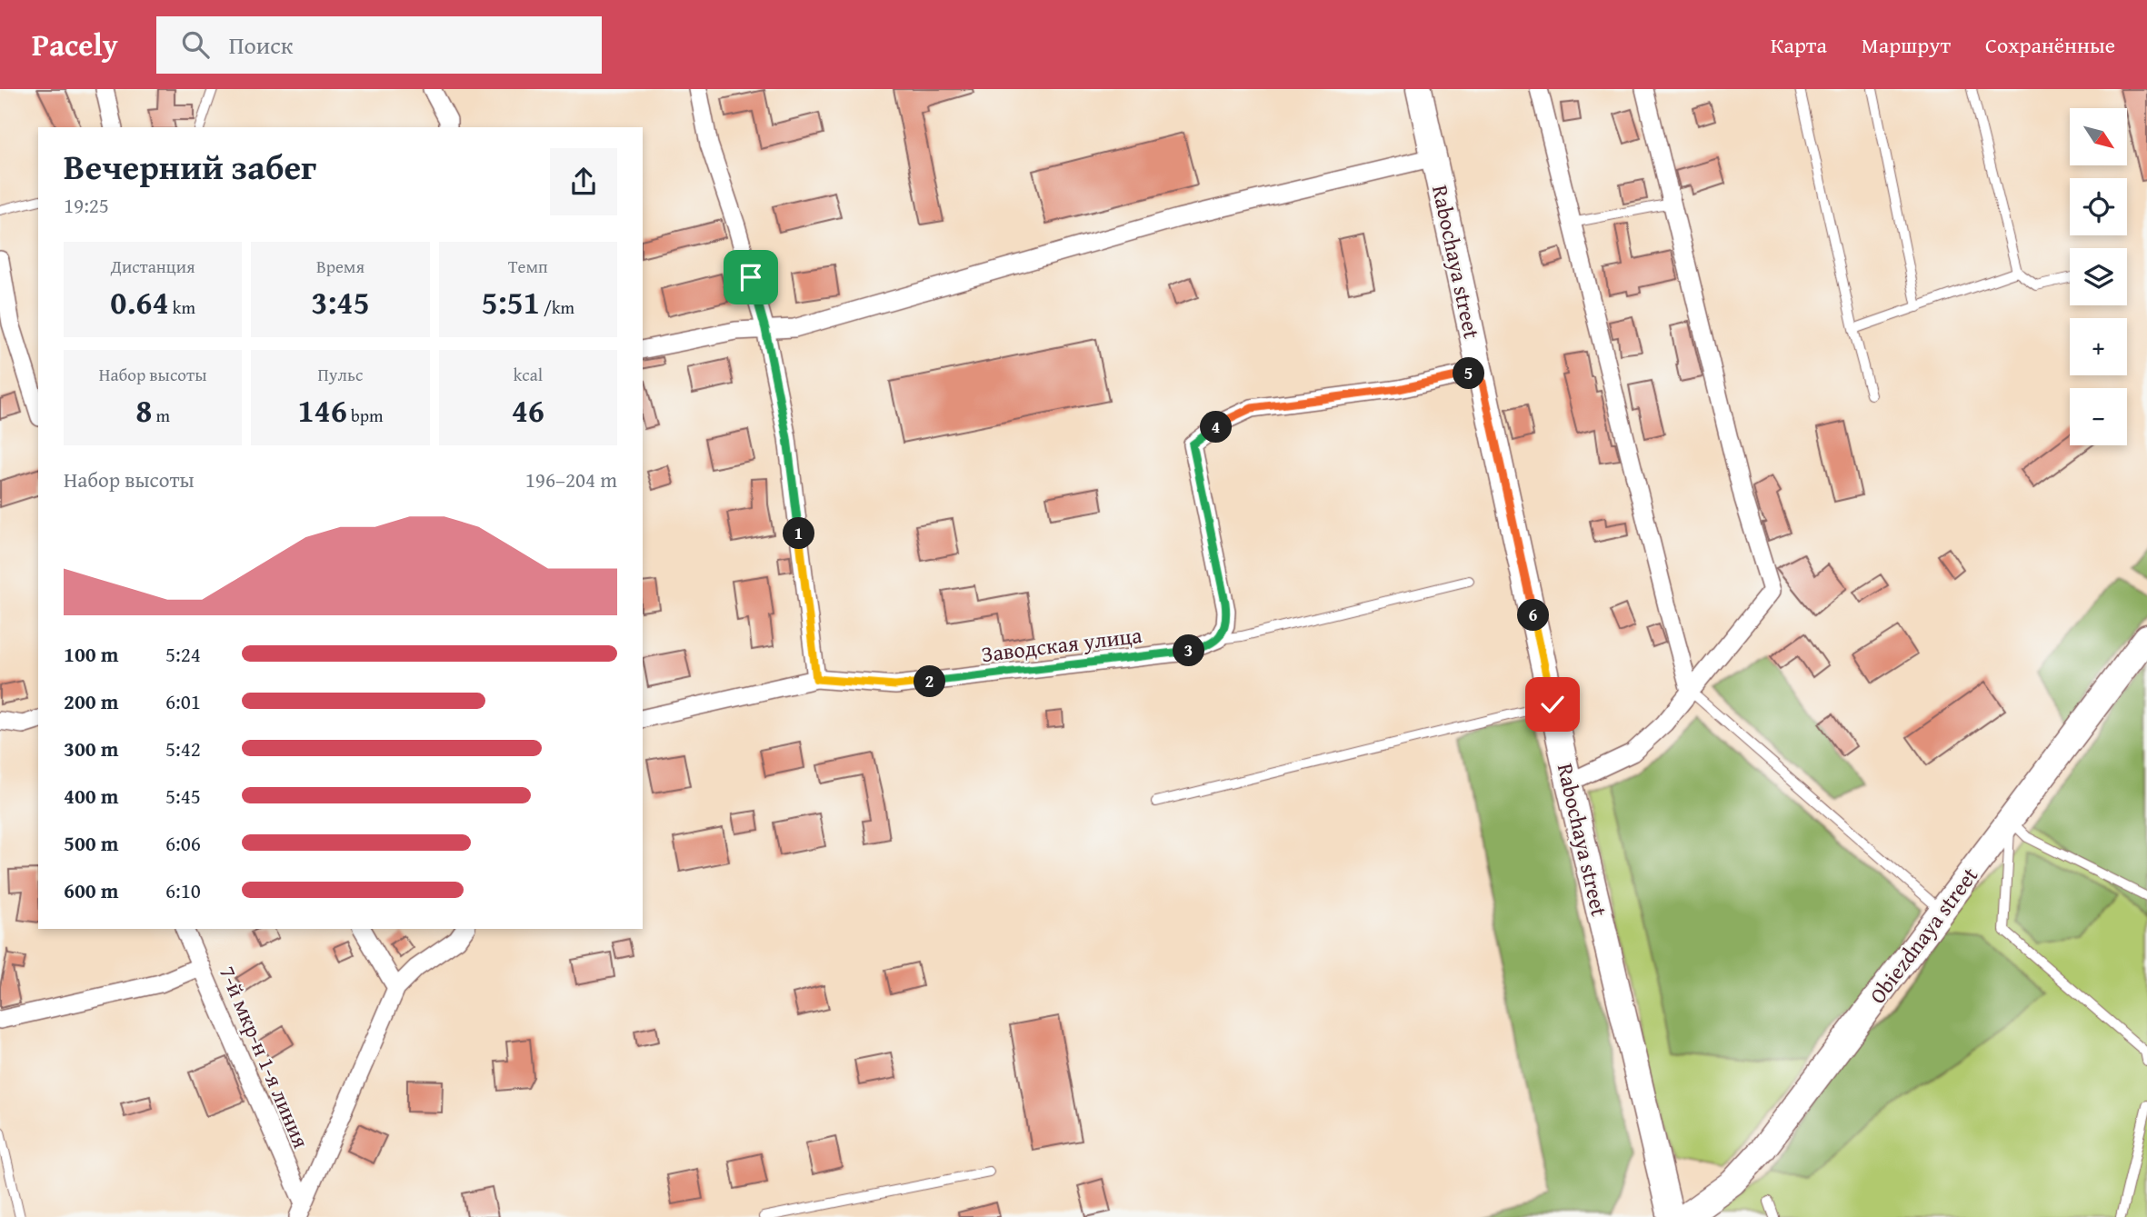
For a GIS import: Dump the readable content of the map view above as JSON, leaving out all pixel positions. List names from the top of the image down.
{
  "streets": {
    "street": [
      "Rabochaya street",
      "Заводская улица",
      "Obiezdnaya street",
      "7-й мкр-н 1-я линия"
    ]
  },
  "north": "bottom right",
  "page": {
    "header": "Pacely",
    "search": "Поиск",
    "nav": ["Карта", "Маршрут", "Сохранённые"],
    "map_buttons": ["+", "−"],
    "heading": ["Вечерний забег", "19:25"],
    "stats": [
      ["Дистанция", "0.64 km"],
      ["Время", "3:45"],
      ["Темп", "5:51 /km"],
      ["Набор высоты", "8 m"],
      ["Пульс", "146 bpm"],
      ["kcal", "46"]
    ],
    "pins": [
      "5",
      "4",
      "1",
      "6",
      "3",
      "2"
    ],
    "chart": ["Набор высоты", "196–204 m"],
    "list": [
      {
        "name": "100 m",
        "note": "5:24"
      },
      {
        "name": "200 m",
        "note": "6:01"
      },
      {
        "name": "300 m",
        "note": "5:42"
      },
      {
        "name": "400 m",
        "note": "5:45"
      },
      {
        "name": "500 m",
        "note": "6:06"
      },
      {
        "name": "600 m",
        "note": "6:10"
      }
    ]
  }
}
